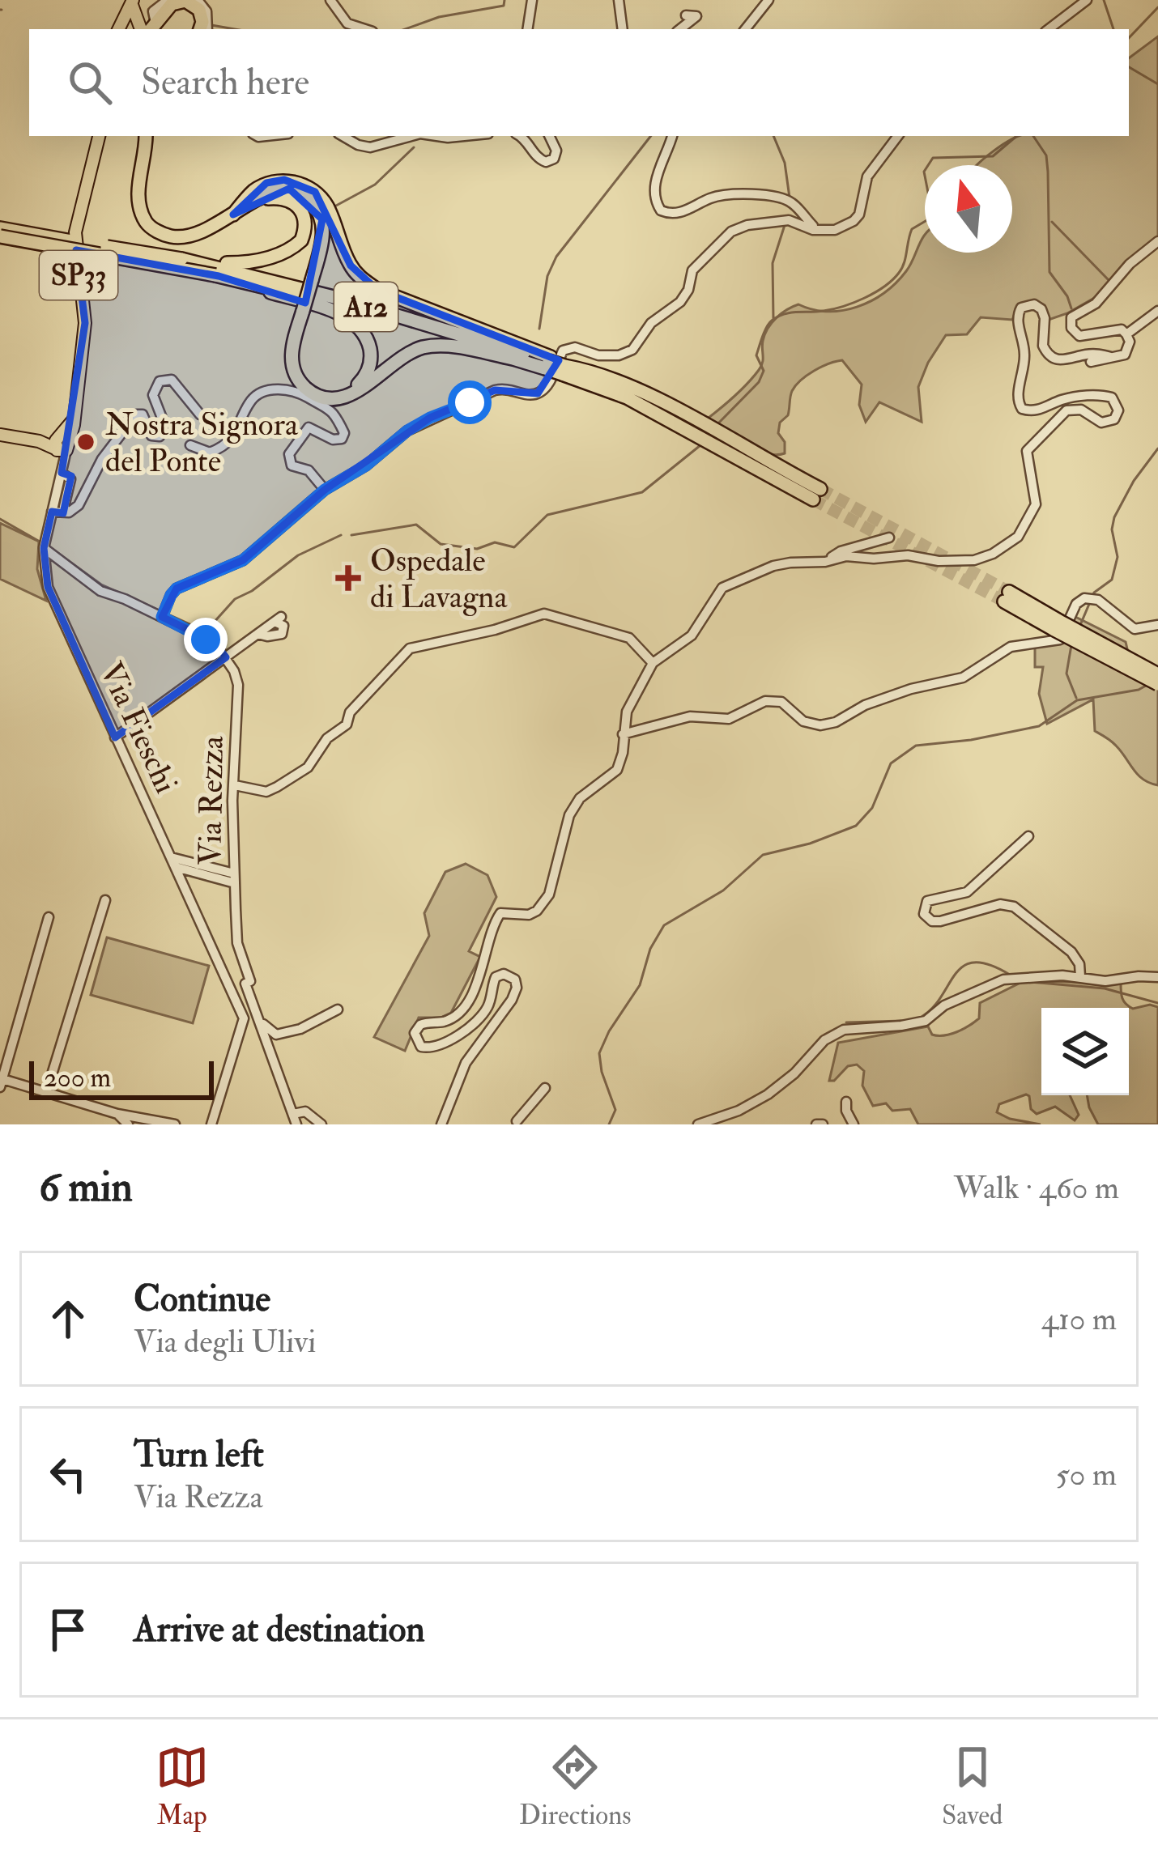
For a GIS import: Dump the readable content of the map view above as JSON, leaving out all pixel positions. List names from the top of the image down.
{
  "streets": {
    "highway": ["A12"],
    "main road": ["SP33"],
    "street": ["Via Fieschi", "Via Rezza"]
  },
  "crossings": [
    ["SP33", "Via Fieschi"]
  ],
  "places": {
    "other": ["Nostra Signora del Ponte"],
    "health": ["Ospedale di Lavagna"]
  },
  "scale_bar": "200 m",
  "north": "top",
  "page": {
    "search": "Search here",
    "scale": "200 m",
    "heading": ["6 min", "Walk · 460 m"],
    "list": [
      ["Continue", "Via degli Ulivi", "410 m"],
      ["Turn left", "Via Rezza", "50 m"],
      "Arrive at destination"
    ],
    "nav": ["Map", "Directions", "Saved"]
  }
}
